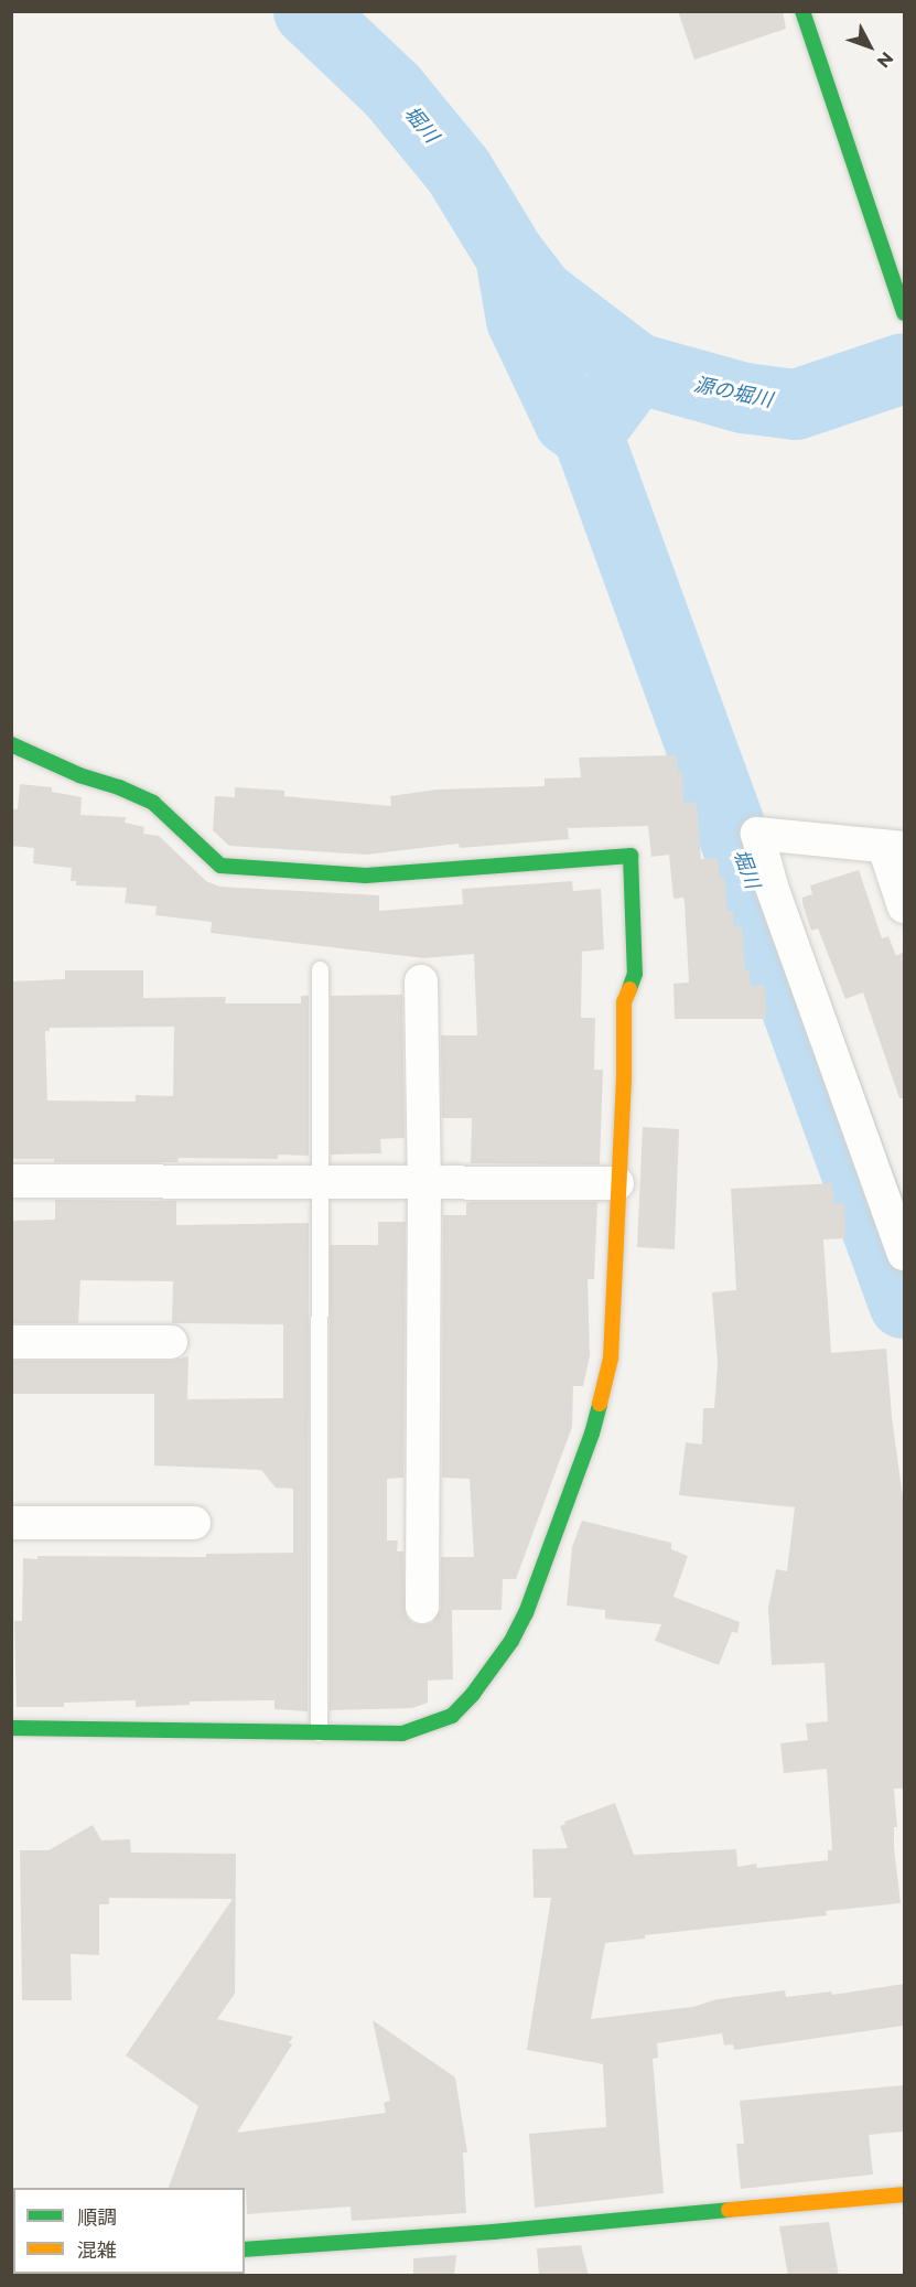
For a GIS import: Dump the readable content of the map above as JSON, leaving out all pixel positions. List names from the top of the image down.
{
  "water": ["堀川", "源の堀川"],
  "legend": ["順調", "混雑"],
  "north": "bottom right"
}
